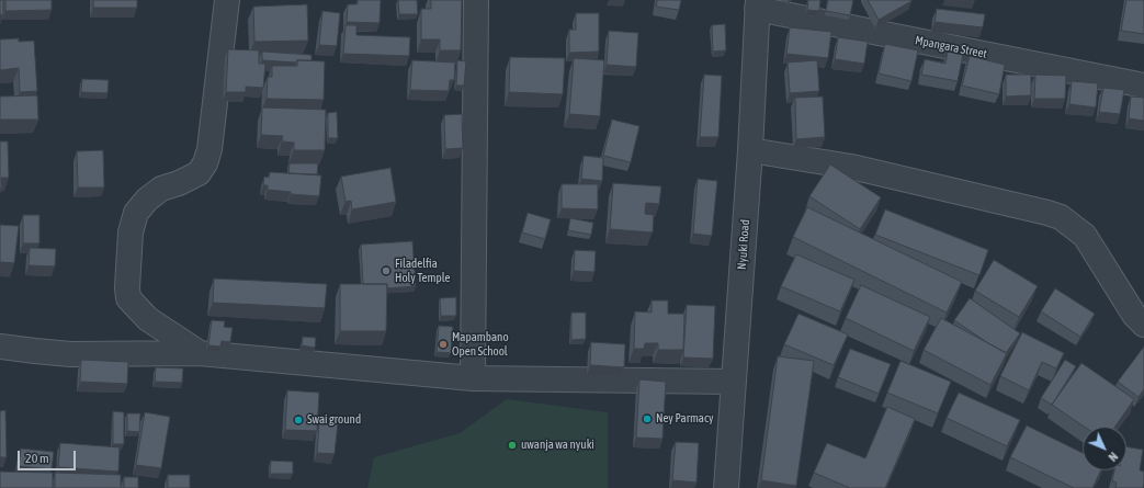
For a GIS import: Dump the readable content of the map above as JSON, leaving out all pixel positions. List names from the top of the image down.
{
  "streets": {
    "street": ["Mpangara Street", "Nyuki Road"]
  },
  "crossings": [
    ["Mpangara Street", "Nyuki Road"]
  ],
  "places": [
    "Filadelfia Holy Temple",
    "Mapambano Open School",
    "Ney Parmacy",
    "Swai ground",
    "uwanja wa nyuki"
  ],
  "scale_bar": "20 m",
  "north": "bottom right"
}
